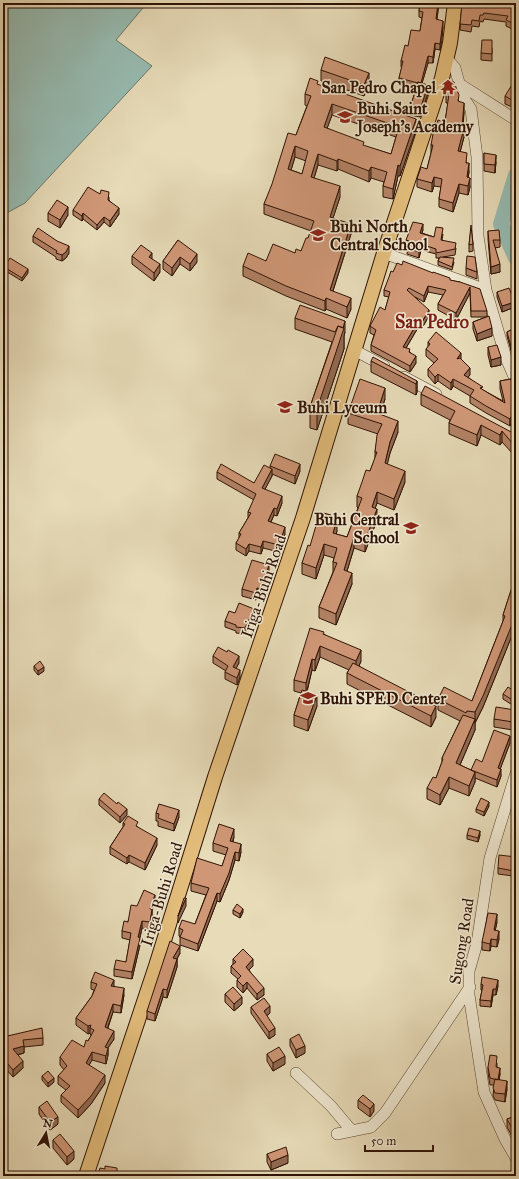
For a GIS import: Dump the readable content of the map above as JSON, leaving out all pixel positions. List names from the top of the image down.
{
  "streets": {
    "main road": ["Iriga-Buhi Road"],
    "street": ["Sugong Road"]
  },
  "districts": ["San Pedro"],
  "places": {
    "temple": ["San Pedro Chapel"],
    "school or university": [
      "Buhi Saint Joseph's Academy",
      "Buhi North Central School",
      "Buhi Lyceum",
      "Buhi Central School",
      "Buhi SPED Center"
    ]
  },
  "scale_bar": "50 m",
  "north": "top"
}
